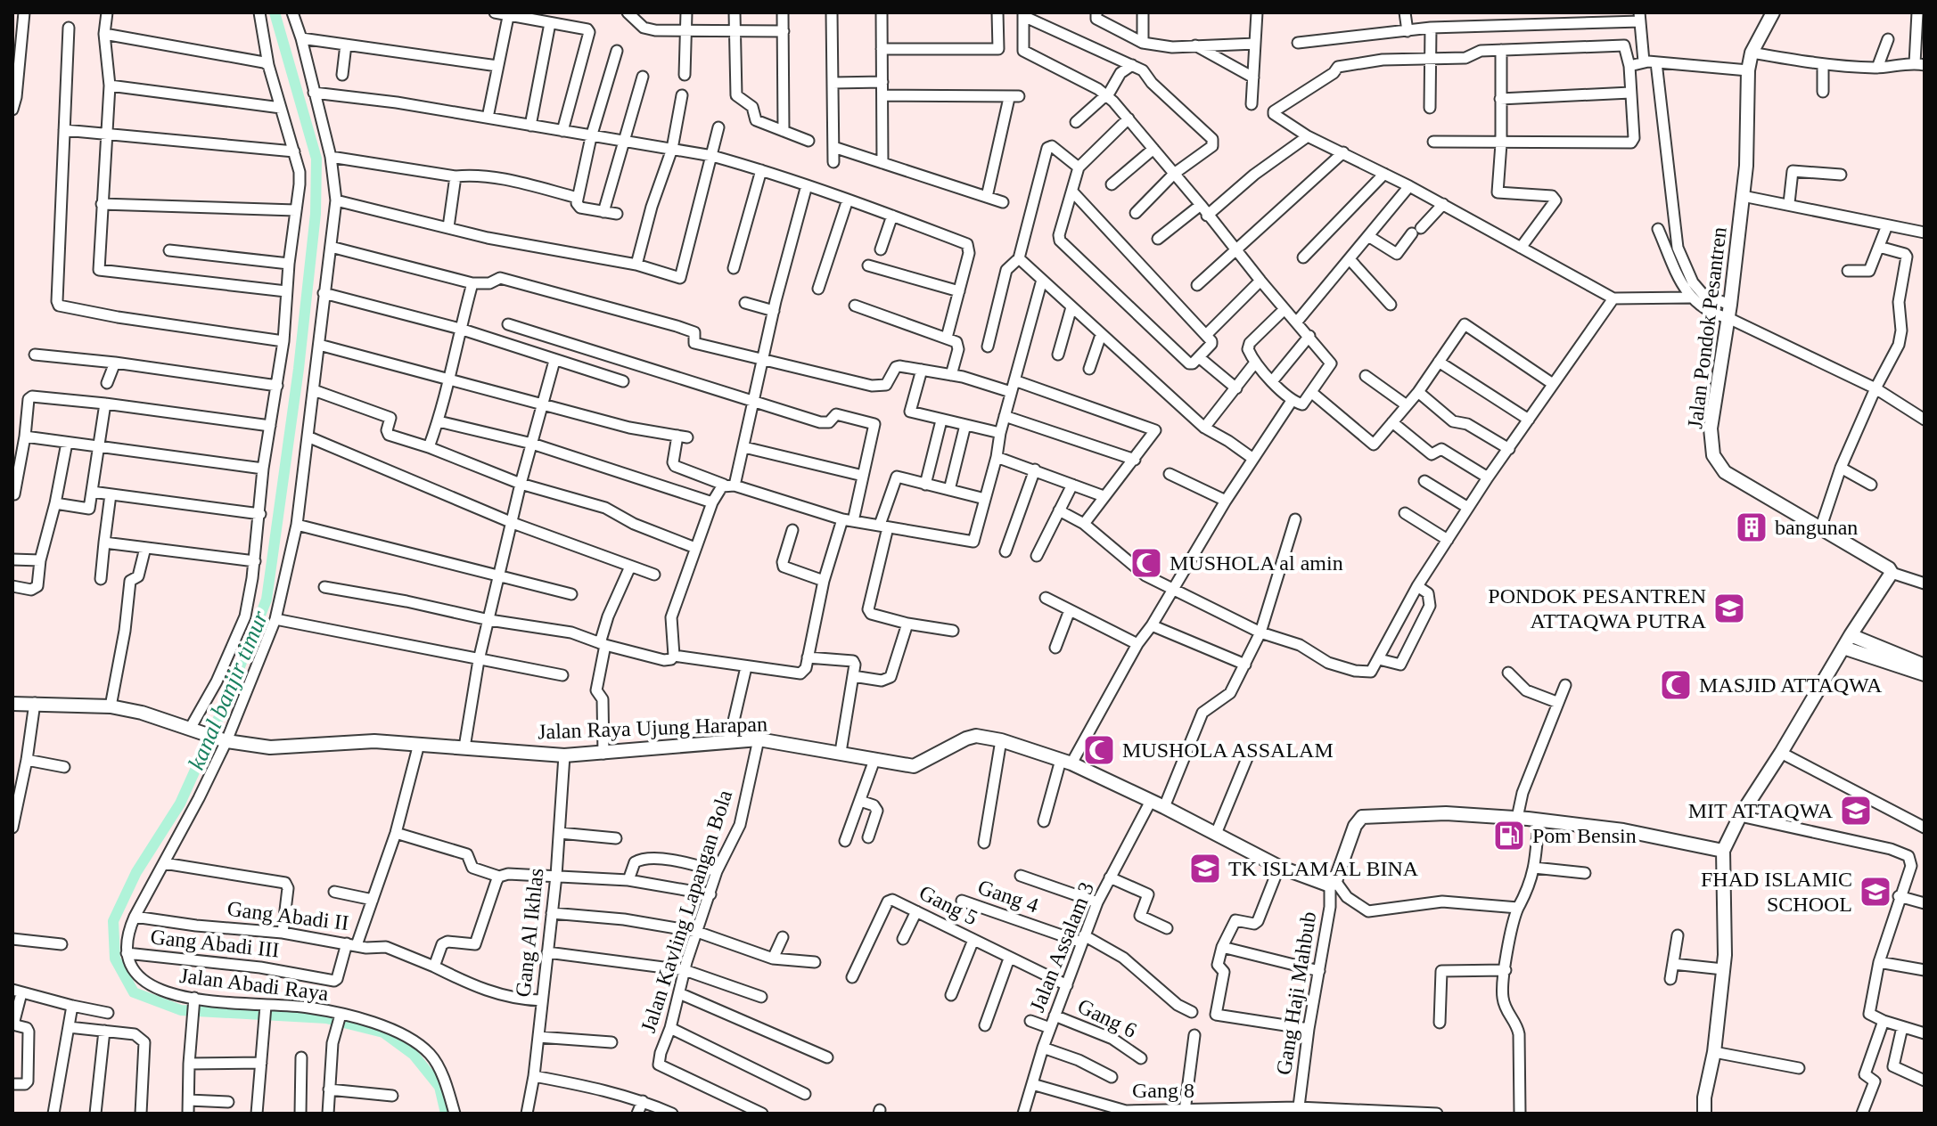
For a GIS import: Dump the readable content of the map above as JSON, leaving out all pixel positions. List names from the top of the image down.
{
  "streets": {
    "street": [
      "Jalan Pondok Pesantren",
      "Jalan Raya Ujung Harapan",
      "Gang 4",
      "Gang 5",
      "Jalan Kavling Lapangan Bola",
      "Gang Abadi II",
      "Gang Al Ikhlas",
      "Gang Abadi III",
      "Jalan Assalam 3",
      "Jalan Abadi Raya",
      "Gang Haji Mahbub",
      "Gang 6",
      "Gang 8"
    ]
  },
  "crossings": [
    ["Jalan Raya Ujung Harapan", "Jalan Kavling Lapangan Bola"],
    ["Jalan Raya Ujung Harapan", "Gang Abadi II"],
    ["Jalan Raya Ujung Harapan", "Gang Al Ikhlas"],
    ["Jalan Raya Ujung Harapan", "Jalan Assalam 3"],
    ["Jalan Raya Ujung Harapan", "Gang Haji Mahbub"],
    ["Gang 4", "Jalan Assalam 3"],
    ["Gang 5", "Jalan Assalam 3"],
    ["Gang Abadi II", "Gang Abadi III"],
    ["Gang Abadi III", "Jalan Abadi Raya"],
    ["Jalan Assalam 3", "Gang 6"],
    ["Jalan Assalam 3", "Gang 8"],
    ["Gang Haji Mahbub", "Gang 8"]
  ],
  "water": ["kanal banjir timur"],
  "places": {
    "building": ["bangunan"],
    "mosque": ["MUSHOLA al amin", "MASJID ATTAQWA", "MUSHOLA ASSALAM"],
    "school or university": [
      "PONDOK PESANTREN ATTAQWA PUTRA",
      "MIT ATTAQWA",
      "TK ISLAM AL BINA",
      "FHAD ISLAMIC SCHOOL"
    ],
    "fuel station": ["Pom Bensin"]
  }
}
